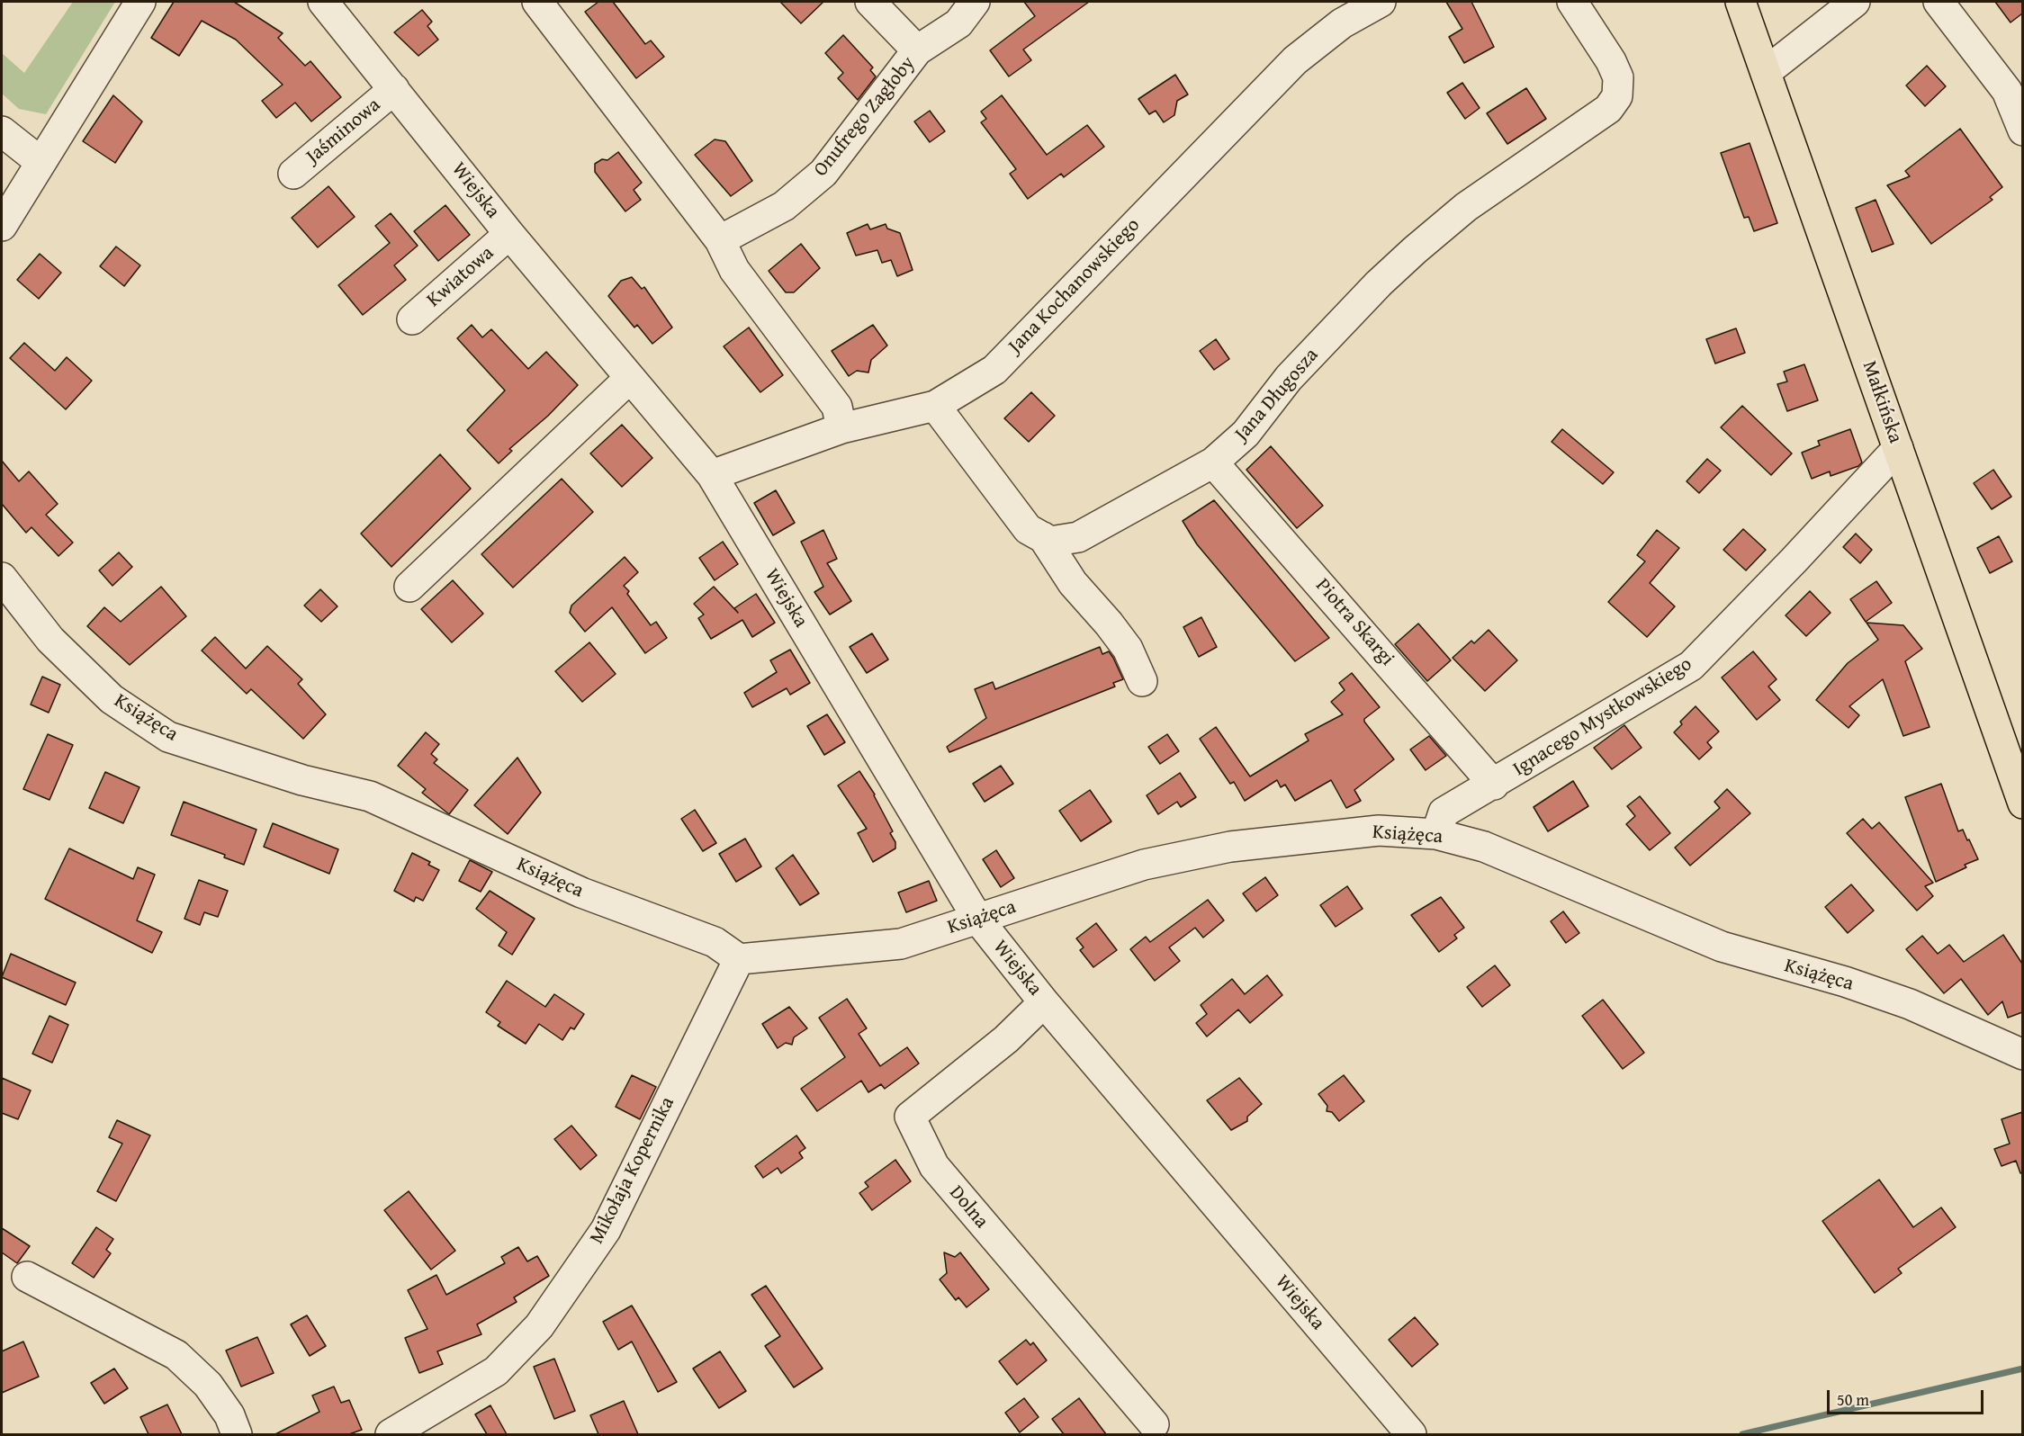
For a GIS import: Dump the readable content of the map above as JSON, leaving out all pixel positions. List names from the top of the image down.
{
  "streets": {
    "main road": ["Małkińska"],
    "street": [
      "Onufrego Zagłoby",
      "Jaśminowa",
      "Wiejska",
      "Kwiatowa",
      "Jana Kochanowskiego",
      "Jana Długosza",
      "Piotra Skargi",
      "Ignacego Mystkowskiego",
      "Książęca",
      "Mikołaja Kopernika",
      "Dolna"
    ]
  },
  "crossings": [
    ["Jaśminowa", "Wiejska"],
    ["Wiejska", "Kwiatowa"],
    ["Wiejska", "Jana Kochanowskiego"],
    ["Wiejska", "Książęca"],
    ["Wiejska", "Dolna"],
    ["Jana Długosza", "Piotra Skargi"],
    ["Małkińska", "Ignacego Mystkowskiego"],
    ["Piotra Skargi", "Ignacego Mystkowskiego"],
    ["Ignacego Mystkowskiego", "Książęca"],
    ["Książęca", "Mikołaja Kopernika"]
  ],
  "scale_bar": "50 m"
}
